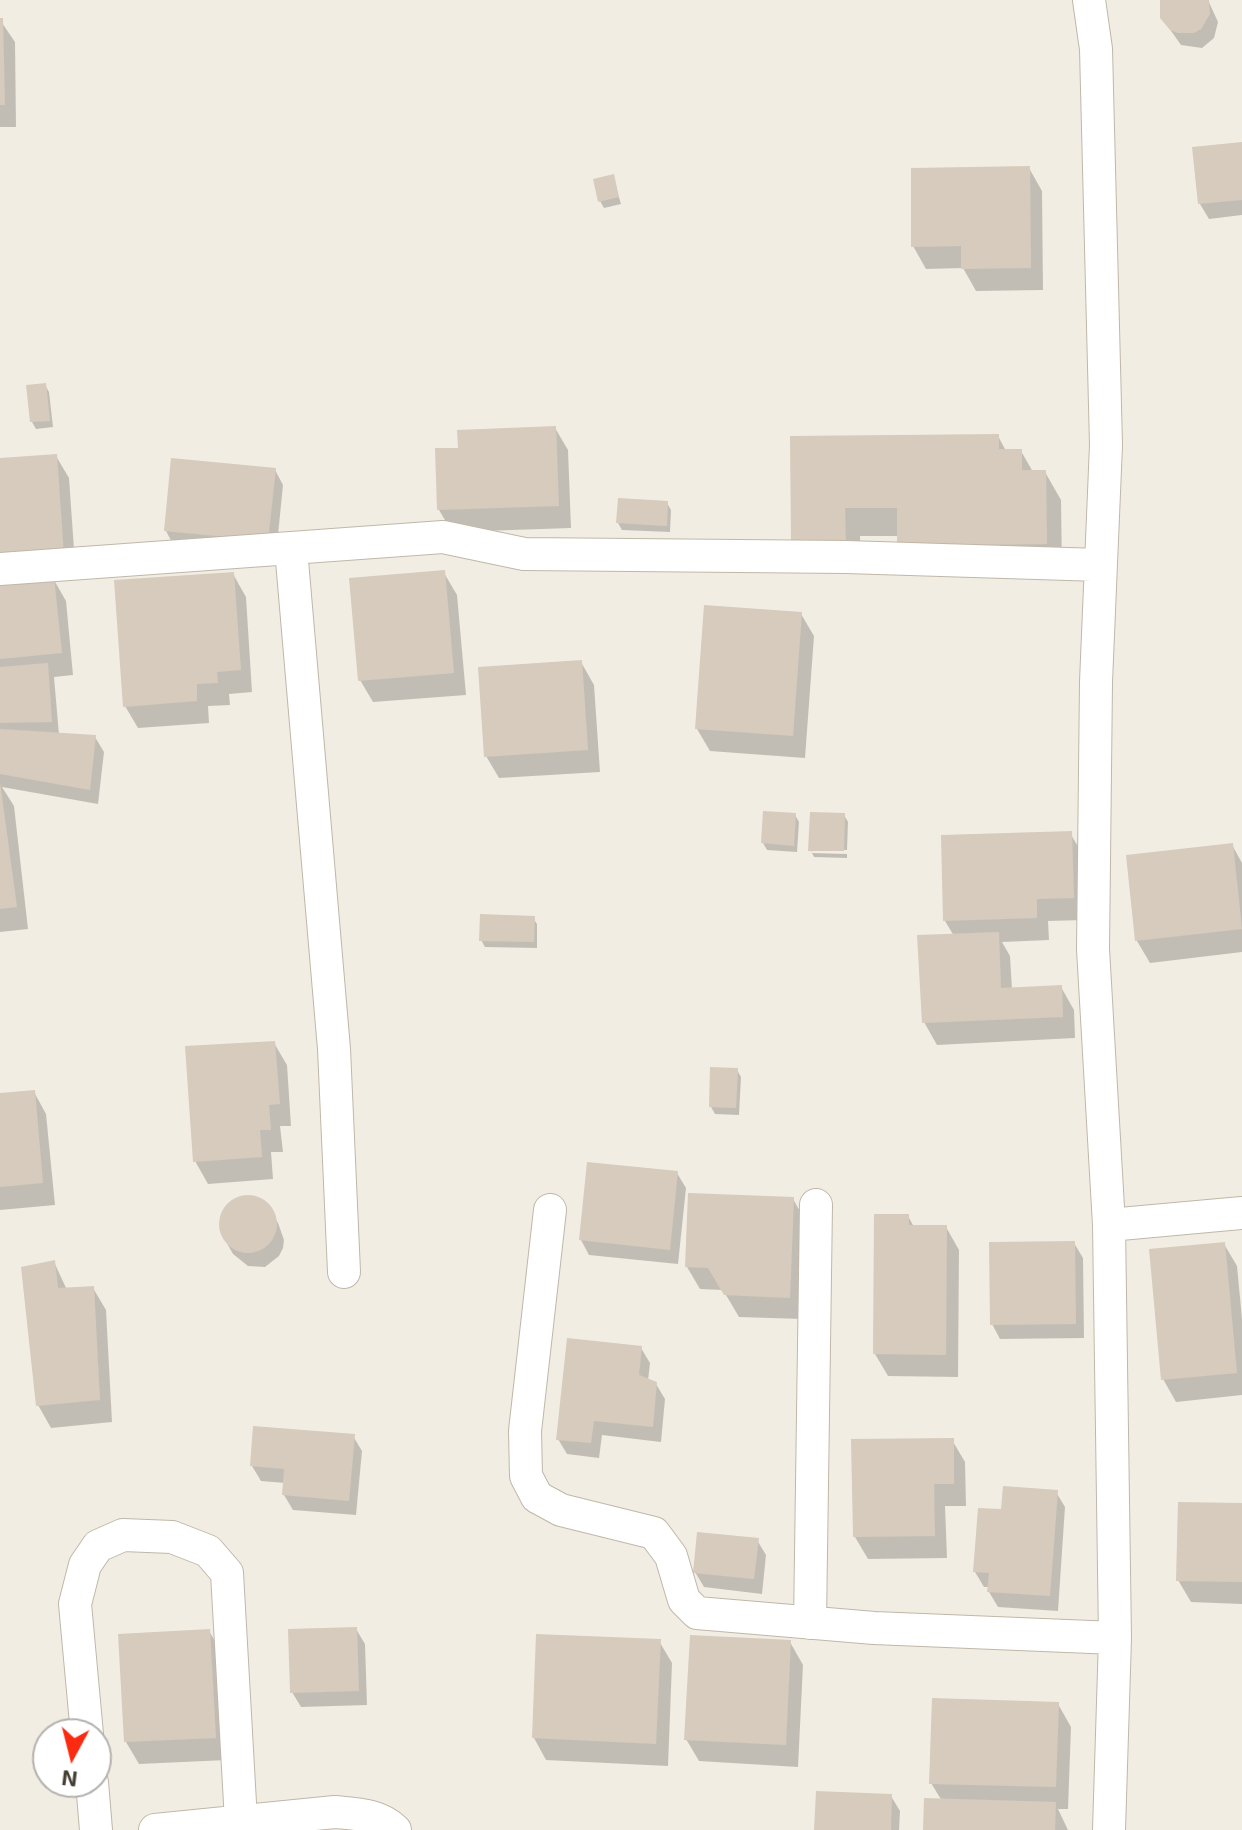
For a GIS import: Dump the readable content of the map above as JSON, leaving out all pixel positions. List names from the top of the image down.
{
  "north": "bottom"
}
